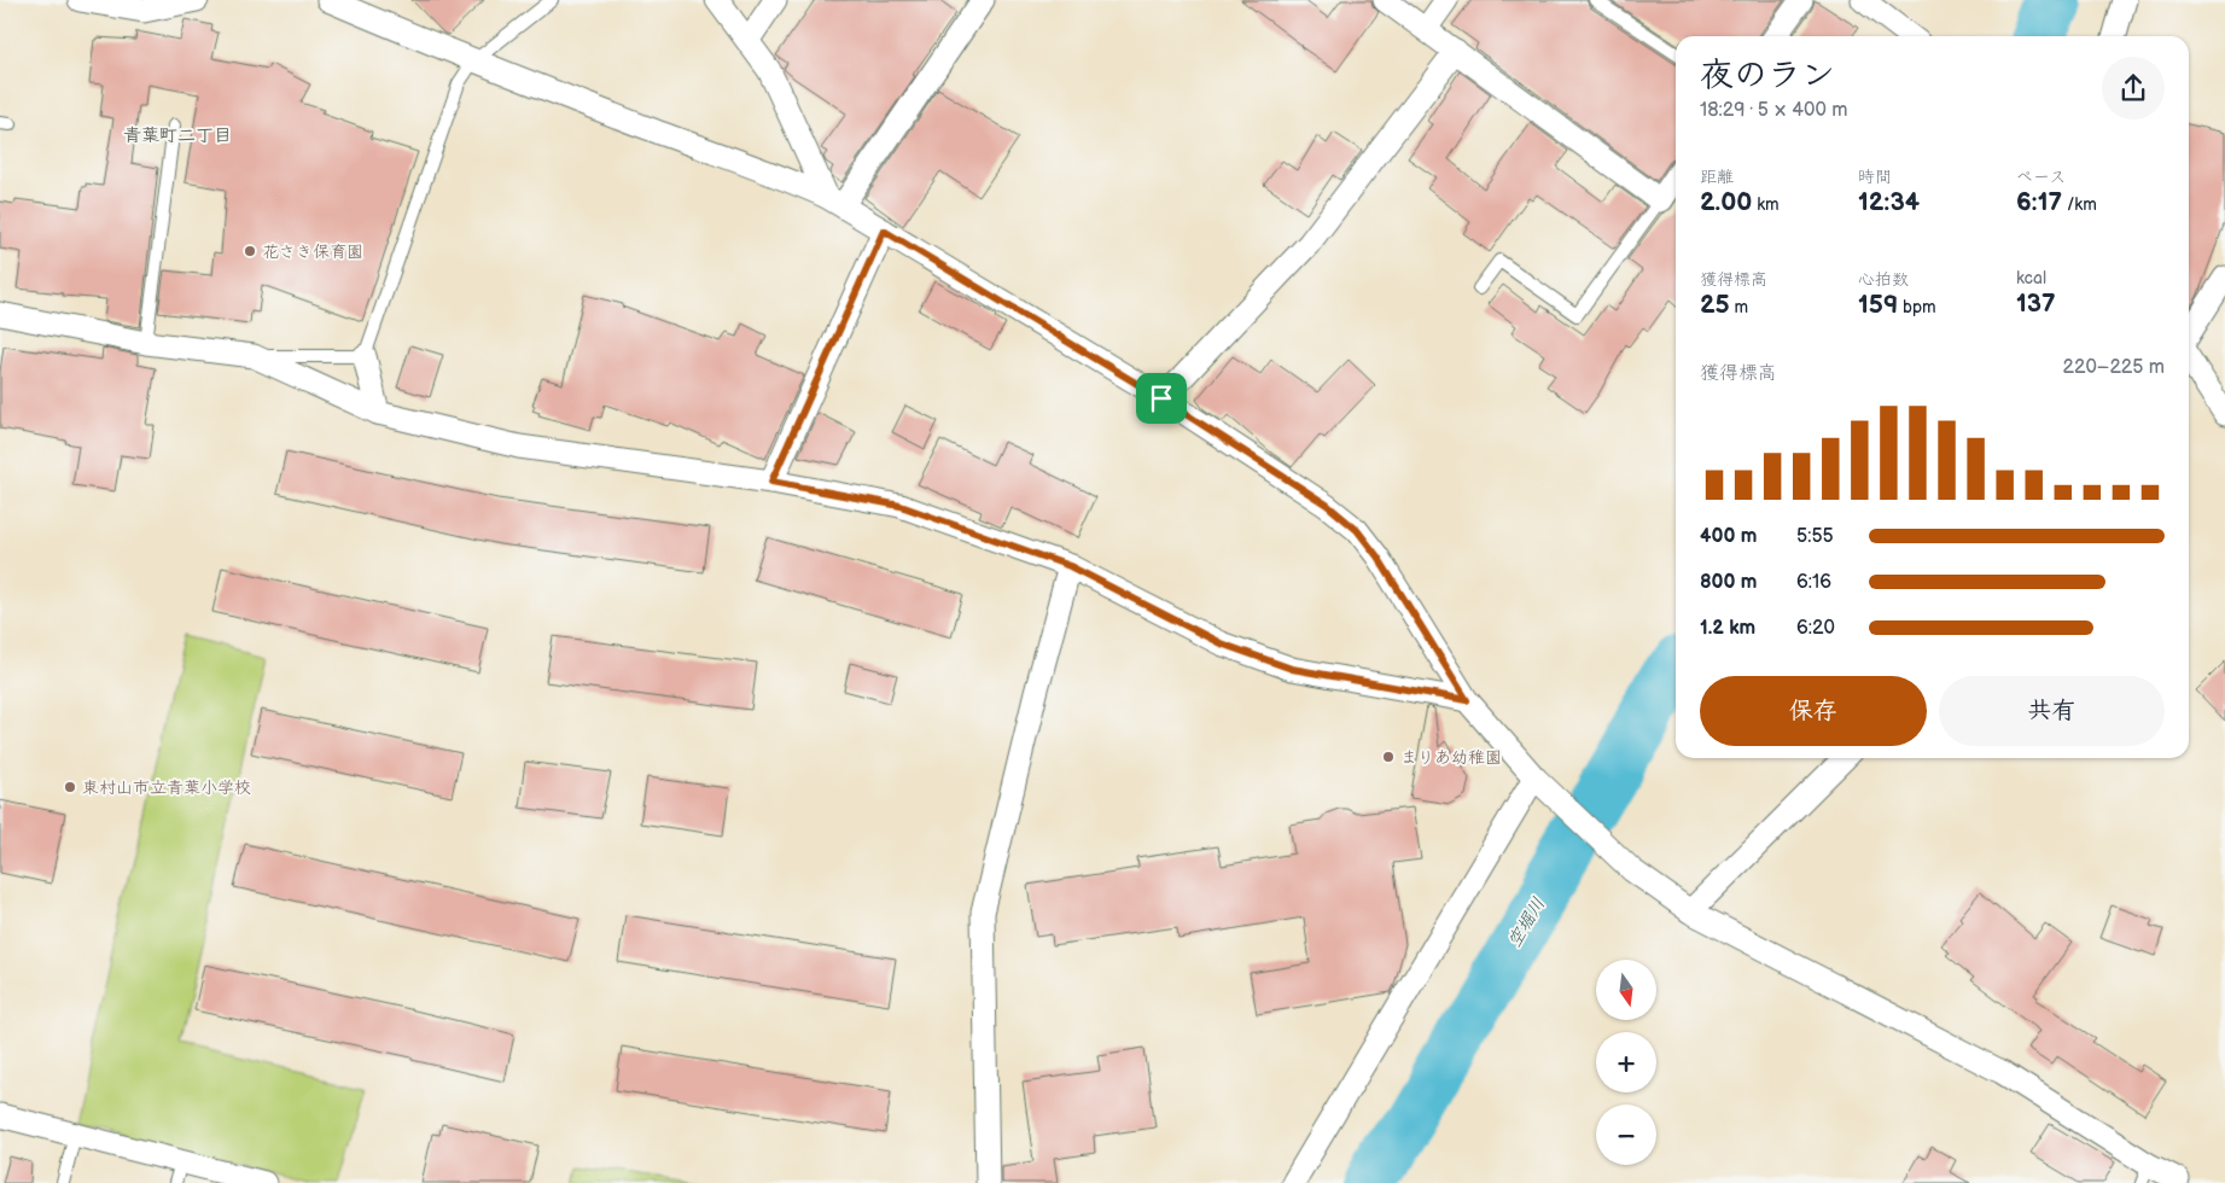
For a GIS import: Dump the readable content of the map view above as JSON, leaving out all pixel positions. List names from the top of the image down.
{
  "districts": ["青葉町二丁目"],
  "water": ["空堀川"],
  "places": ["花さき保育園", "まりあ幼稚園", "東村山市立青葉小学校"],
  "north": "bottom",
  "page": {
    "heading": ["夜のラン", "18:29 · 5 × 400 m"],
    "stats": [
      ["距離", "2.00 km"],
      ["時間", "12:34"],
      ["ペース", "6:17 /km"],
      ["獲得標高", "25 m"],
      ["心拍数", "159 bpm"],
      ["kcal", "137"]
    ],
    "chart": ["獲得標高", "220–225 m"],
    "list": [
      {
        "name": "400 m",
        "note": "5:55"
      },
      {
        "name": "800 m",
        "note": "6:16"
      },
      {
        "name": "1.2 km",
        "note": "6:20"
      }
    ],
    "buttons": ["保存", "共有"],
    "map_buttons": ["+", "−"]
  }
}
